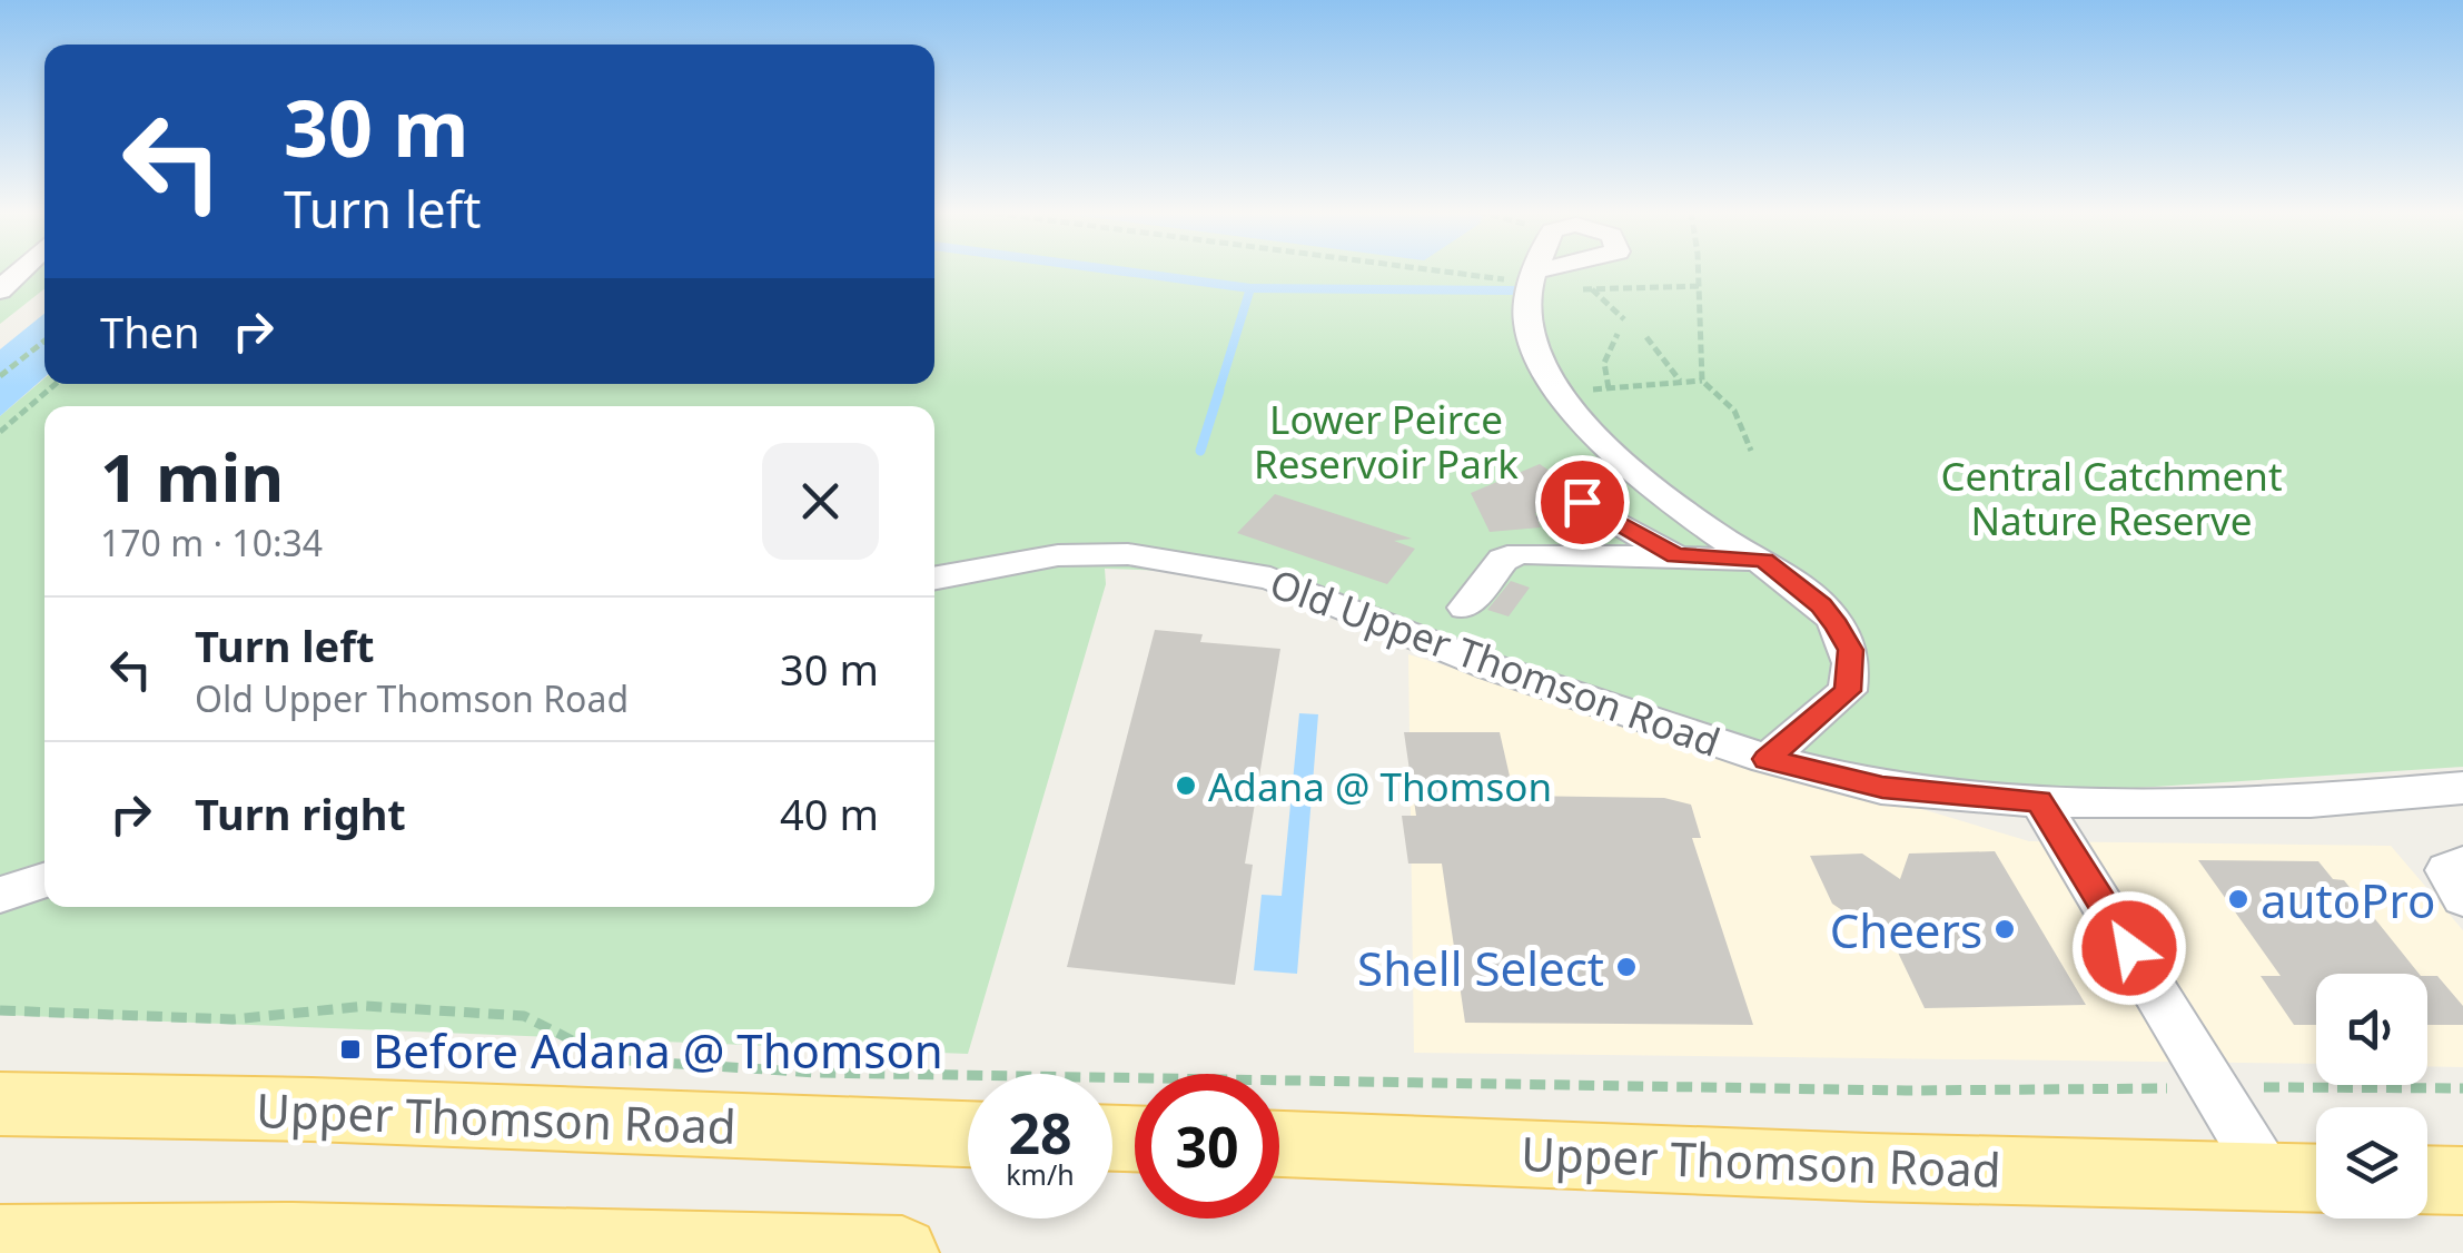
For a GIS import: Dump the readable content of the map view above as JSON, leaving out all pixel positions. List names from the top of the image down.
{
  "streets": {
    "main road": ["Upper Thomson Road"],
    "street": ["Old Upper Thomson Road"]
  },
  "parks": ["Lower Peirce Reservoir Park", "Central Catchment Nature Reserve"],
  "places": {
    "other": [
      "Adana @ Thomson",
      "autoPro",
      "Cheers",
      "Shell Select"
    ],
    "transit": ["Before Adana @ Thomson"]
  },
  "page": {
    "turn": ["30 m", "Turn left"],
    "then": "Then",
    "heading": ["1 min", "170 m · 10:34"],
    "list": [
      {
        "name": "Turn left",
        "note": "Old Upper Thomson Road",
        "value": "30 m"
      },
      {
        "name": "Turn right",
        "value": "40 m"
      }
    ],
    "speed": "28 km/h",
    "limit": "30"
  }
}
